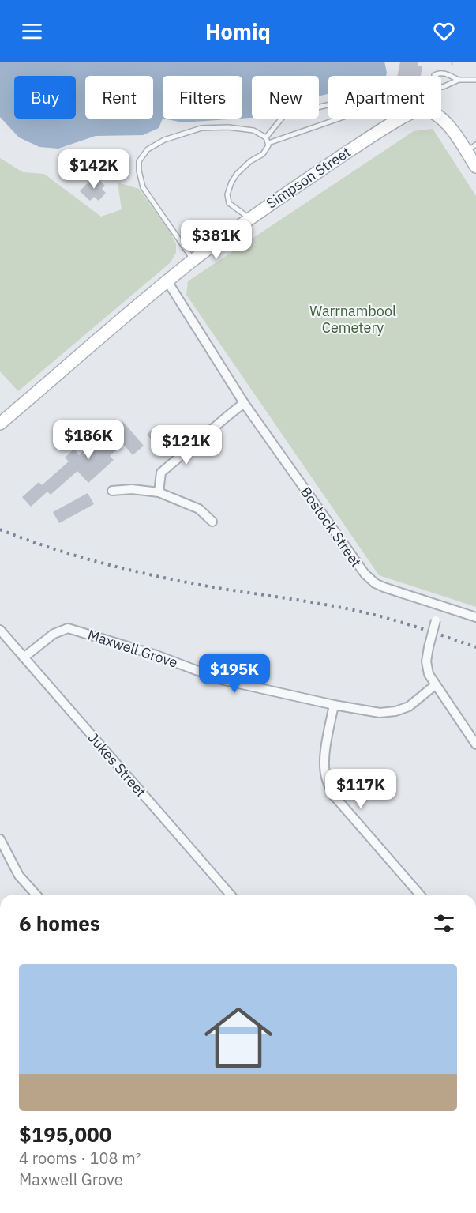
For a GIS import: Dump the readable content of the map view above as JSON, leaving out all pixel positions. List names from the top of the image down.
{
  "streets": {
    "street": [
      "Simpson Street",
      "Bostock Street",
      "Maxwell Grove",
      "Jukes Street"
    ]
  },
  "crossings": [
    ["Simpson Street", "Bostock Street"],
    ["Maxwell Grove", "Jukes Street"]
  ],
  "parks": ["Warrnambool Cemetery"],
  "page": {
    "header": "Homiq",
    "chip": [
      "Buy",
      "Rent",
      "Filters",
      "New",
      "Apartment"
    ],
    "price": [
      "$142K",
      "$381K",
      "$186K",
      "$121K",
      "$195K",
      "$117K"
    ],
    "heading": "6 homes",
    "list": [
      {
        "name": "$195,000",
        "note": "4 rooms · 108 m² · Maxwell Grove"
      }
    ]
  }
}
